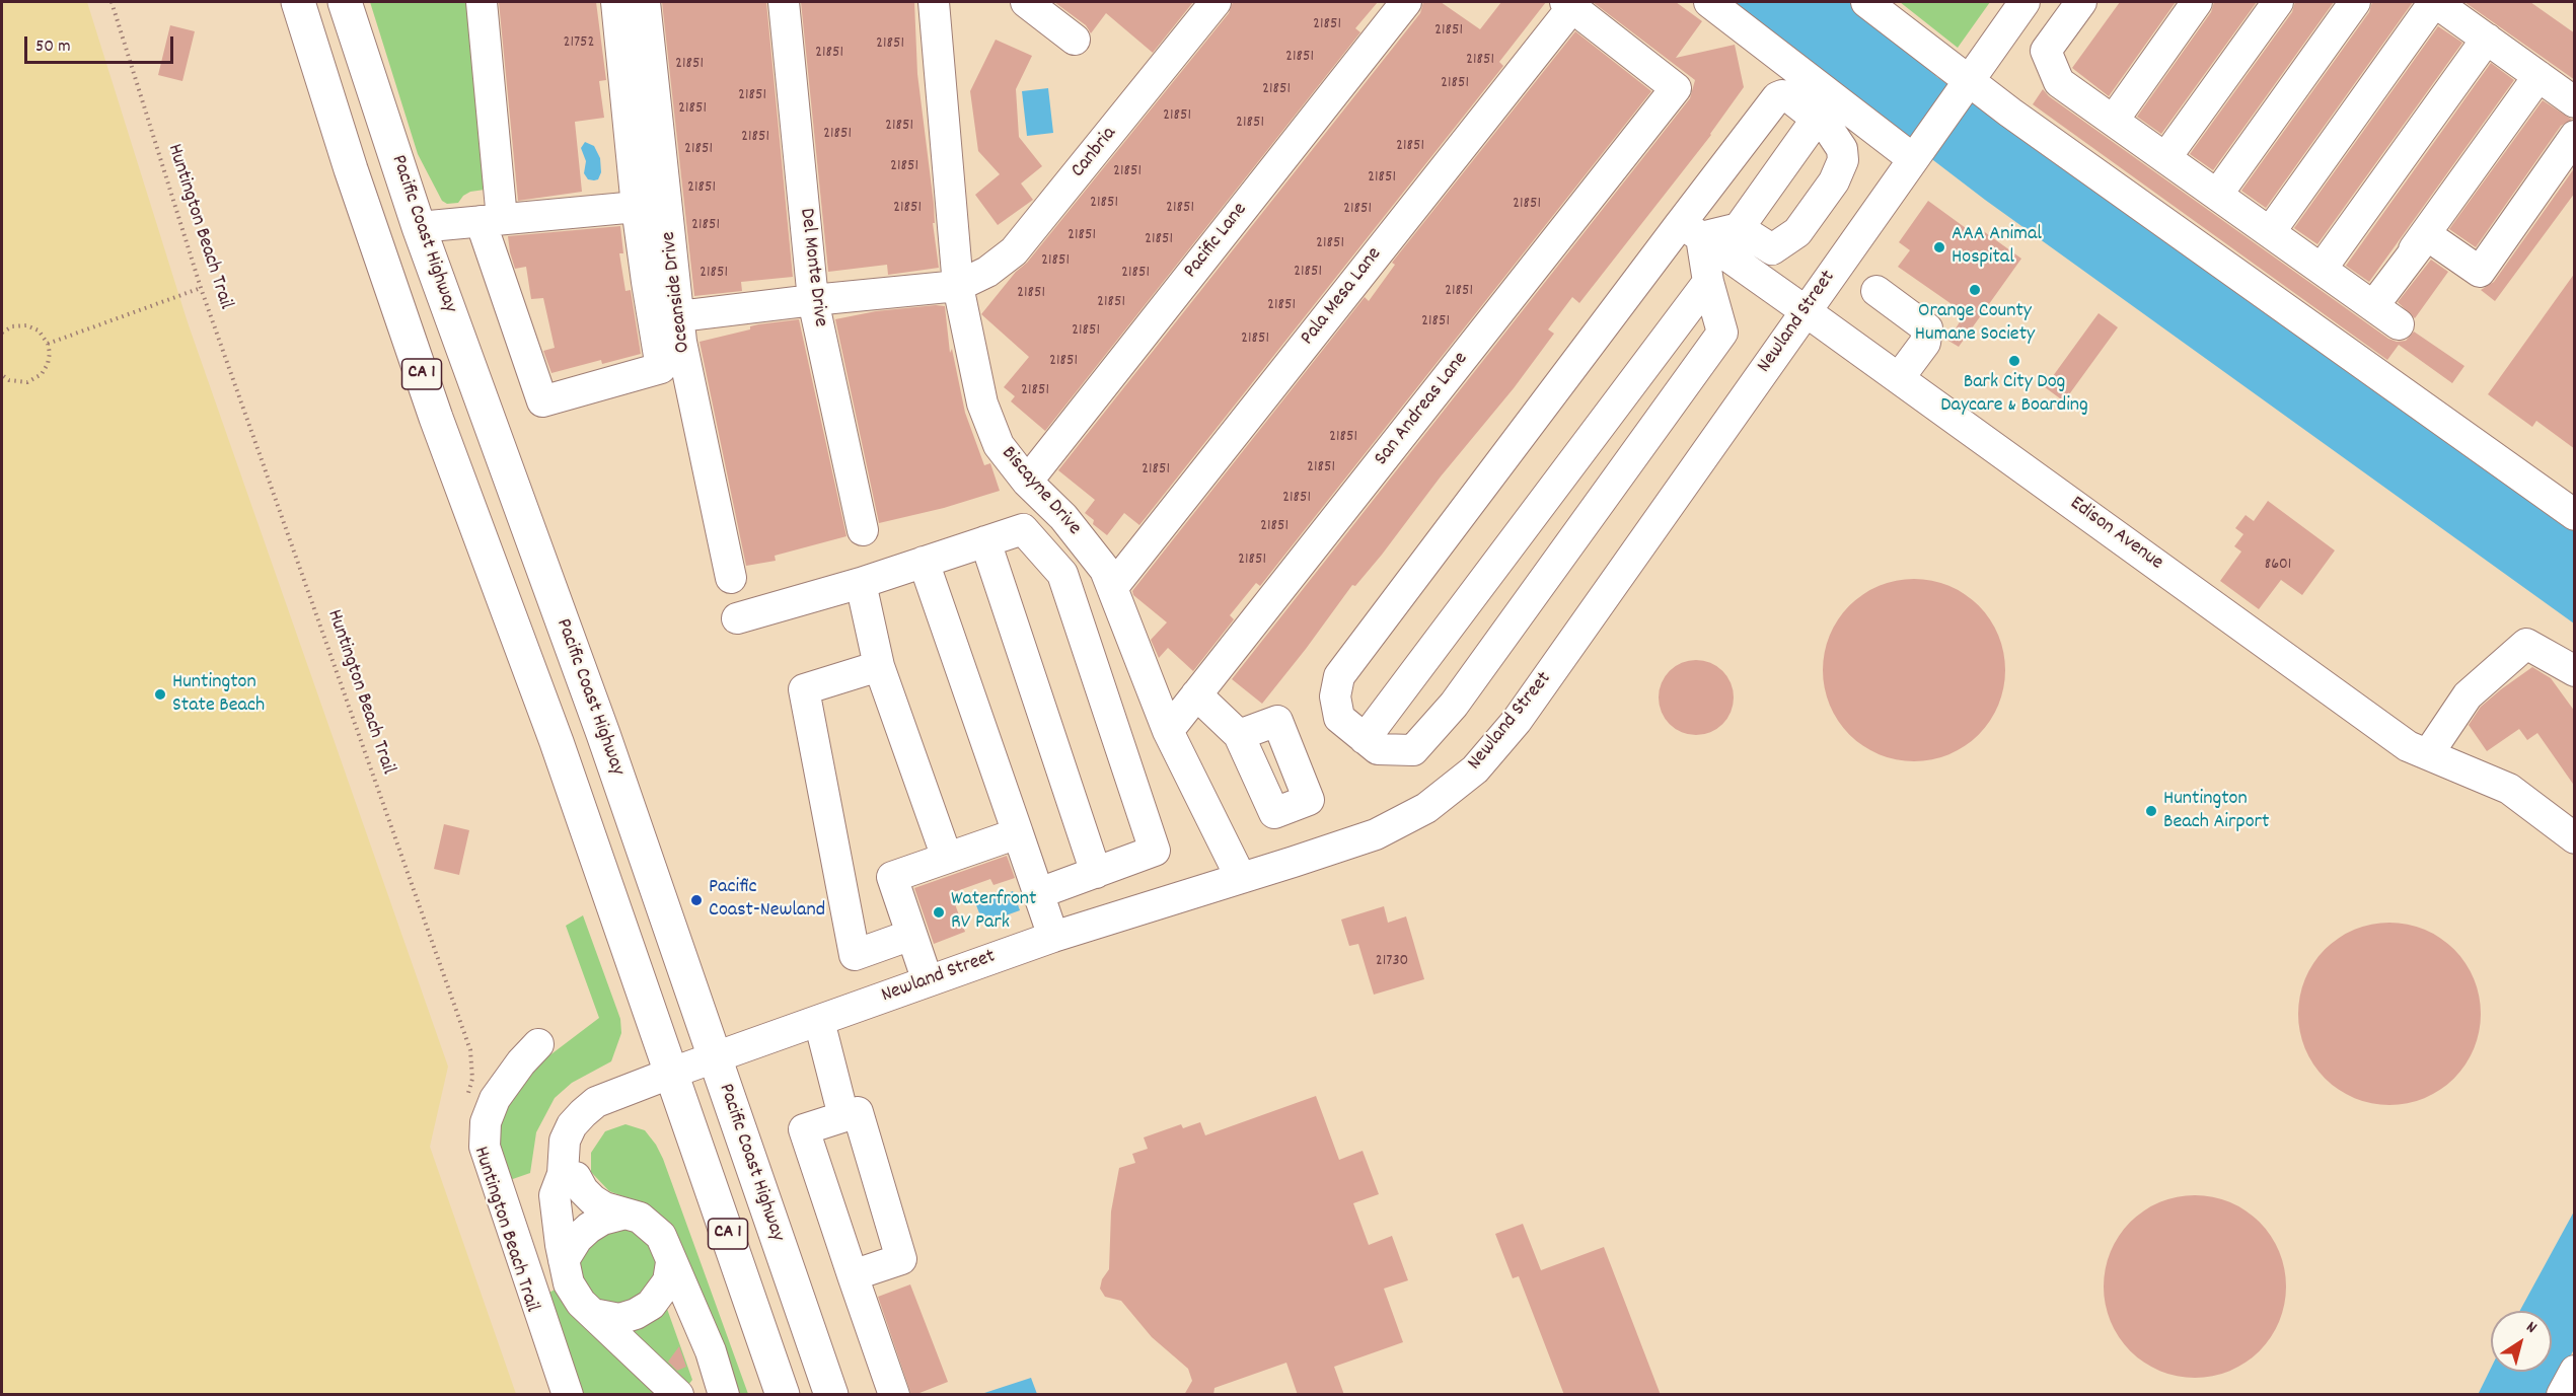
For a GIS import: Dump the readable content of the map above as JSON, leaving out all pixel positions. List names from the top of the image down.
{
  "streets": {
    "highway": ["Pacific Coast Highway", "CA 1"],
    "street": [
      "Canbria",
      "Pacific Lane",
      "Del Monte Drive",
      "Oceanside Drive",
      "Pala Mesa Lane",
      "Newland Street",
      "San Andreas Lane",
      "Biscayne Drive",
      "Edison Avenue"
    ],
    "path": ["Huntington Beach Trail"]
  },
  "crossings": [
    ["Canbria", "Del Monte Drive"],
    ["Canbria", "Oceanside Drive"],
    ["Canbria", "Biscayne Drive"],
    ["Pacific Coast Highway", "Newland Street"],
    ["Pacific Lane", "Biscayne Drive"],
    ["Pala Mesa Lane", "San Andreas Lane"],
    ["Pala Mesa Lane", "Biscayne Drive"],
    ["Newland Street", "CA 1"],
    ["Newland Street", "Biscayne Drive"],
    ["Newland Street", "Edison Avenue"],
    ["San Andreas Lane", "Biscayne Drive"]
  ],
  "places": [
    "AAA Animal Hospital",
    "Orange County Humane Society",
    "Bark City Dog Daycare & Boarding",
    "Huntington State Beach",
    "Huntington Beach Airport",
    "Pacific Coast-Newland",
    "Waterfront RV Park"
  ],
  "house_numbers": [
    "21851",
    "21851",
    "21752",
    "21851",
    "21851",
    "21851",
    "21851",
    "21851",
    "21851",
    "21851",
    "21851",
    "21851",
    "21851",
    "21851",
    "21851",
    "21851",
    "21851",
    "21851",
    "21851",
    "21851",
    "21851",
    "21851",
    "21851",
    "21851",
    "21851",
    "21851",
    "21851",
    "21851",
    "21851",
    "21851",
    "21851",
    "21851",
    "21851",
    "21851",
    "21851",
    "21851",
    "21851",
    "21851",
    "21851",
    "21851",
    "21851",
    "21851",
    "21851",
    "21851",
    "21851",
    "21851",
    "21851",
    "21851",
    "21851",
    "21851",
    "21851",
    "8601",
    "21730"
  ],
  "scale_bar": "50 m",
  "north": "top right"
}
